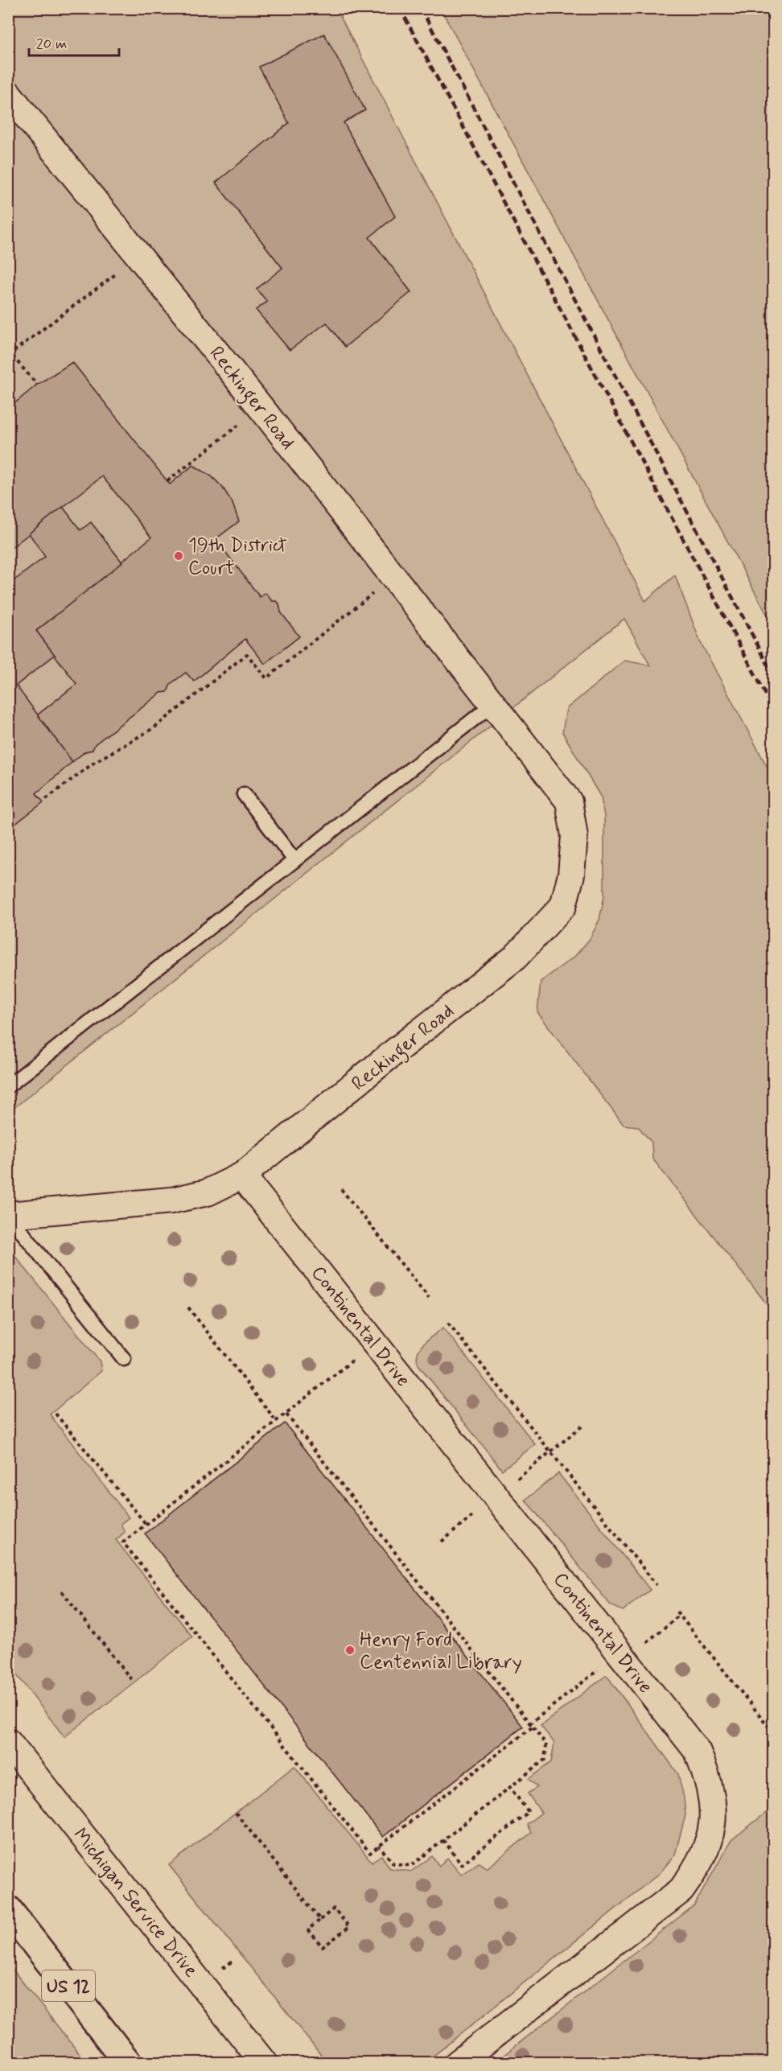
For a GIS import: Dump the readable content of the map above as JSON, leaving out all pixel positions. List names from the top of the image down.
{
  "streets": {
    "main road": ["US 12"],
    "street": ["Reckinger Road", "Continental Drive", "Michigan Service Drive"]
  },
  "crossings": [
    ["Reckinger Road", "Continental Drive"]
  ],
  "places": ["19th District Court", "Henry Ford Centennial Library"],
  "scale_bar": "20 m"
}
